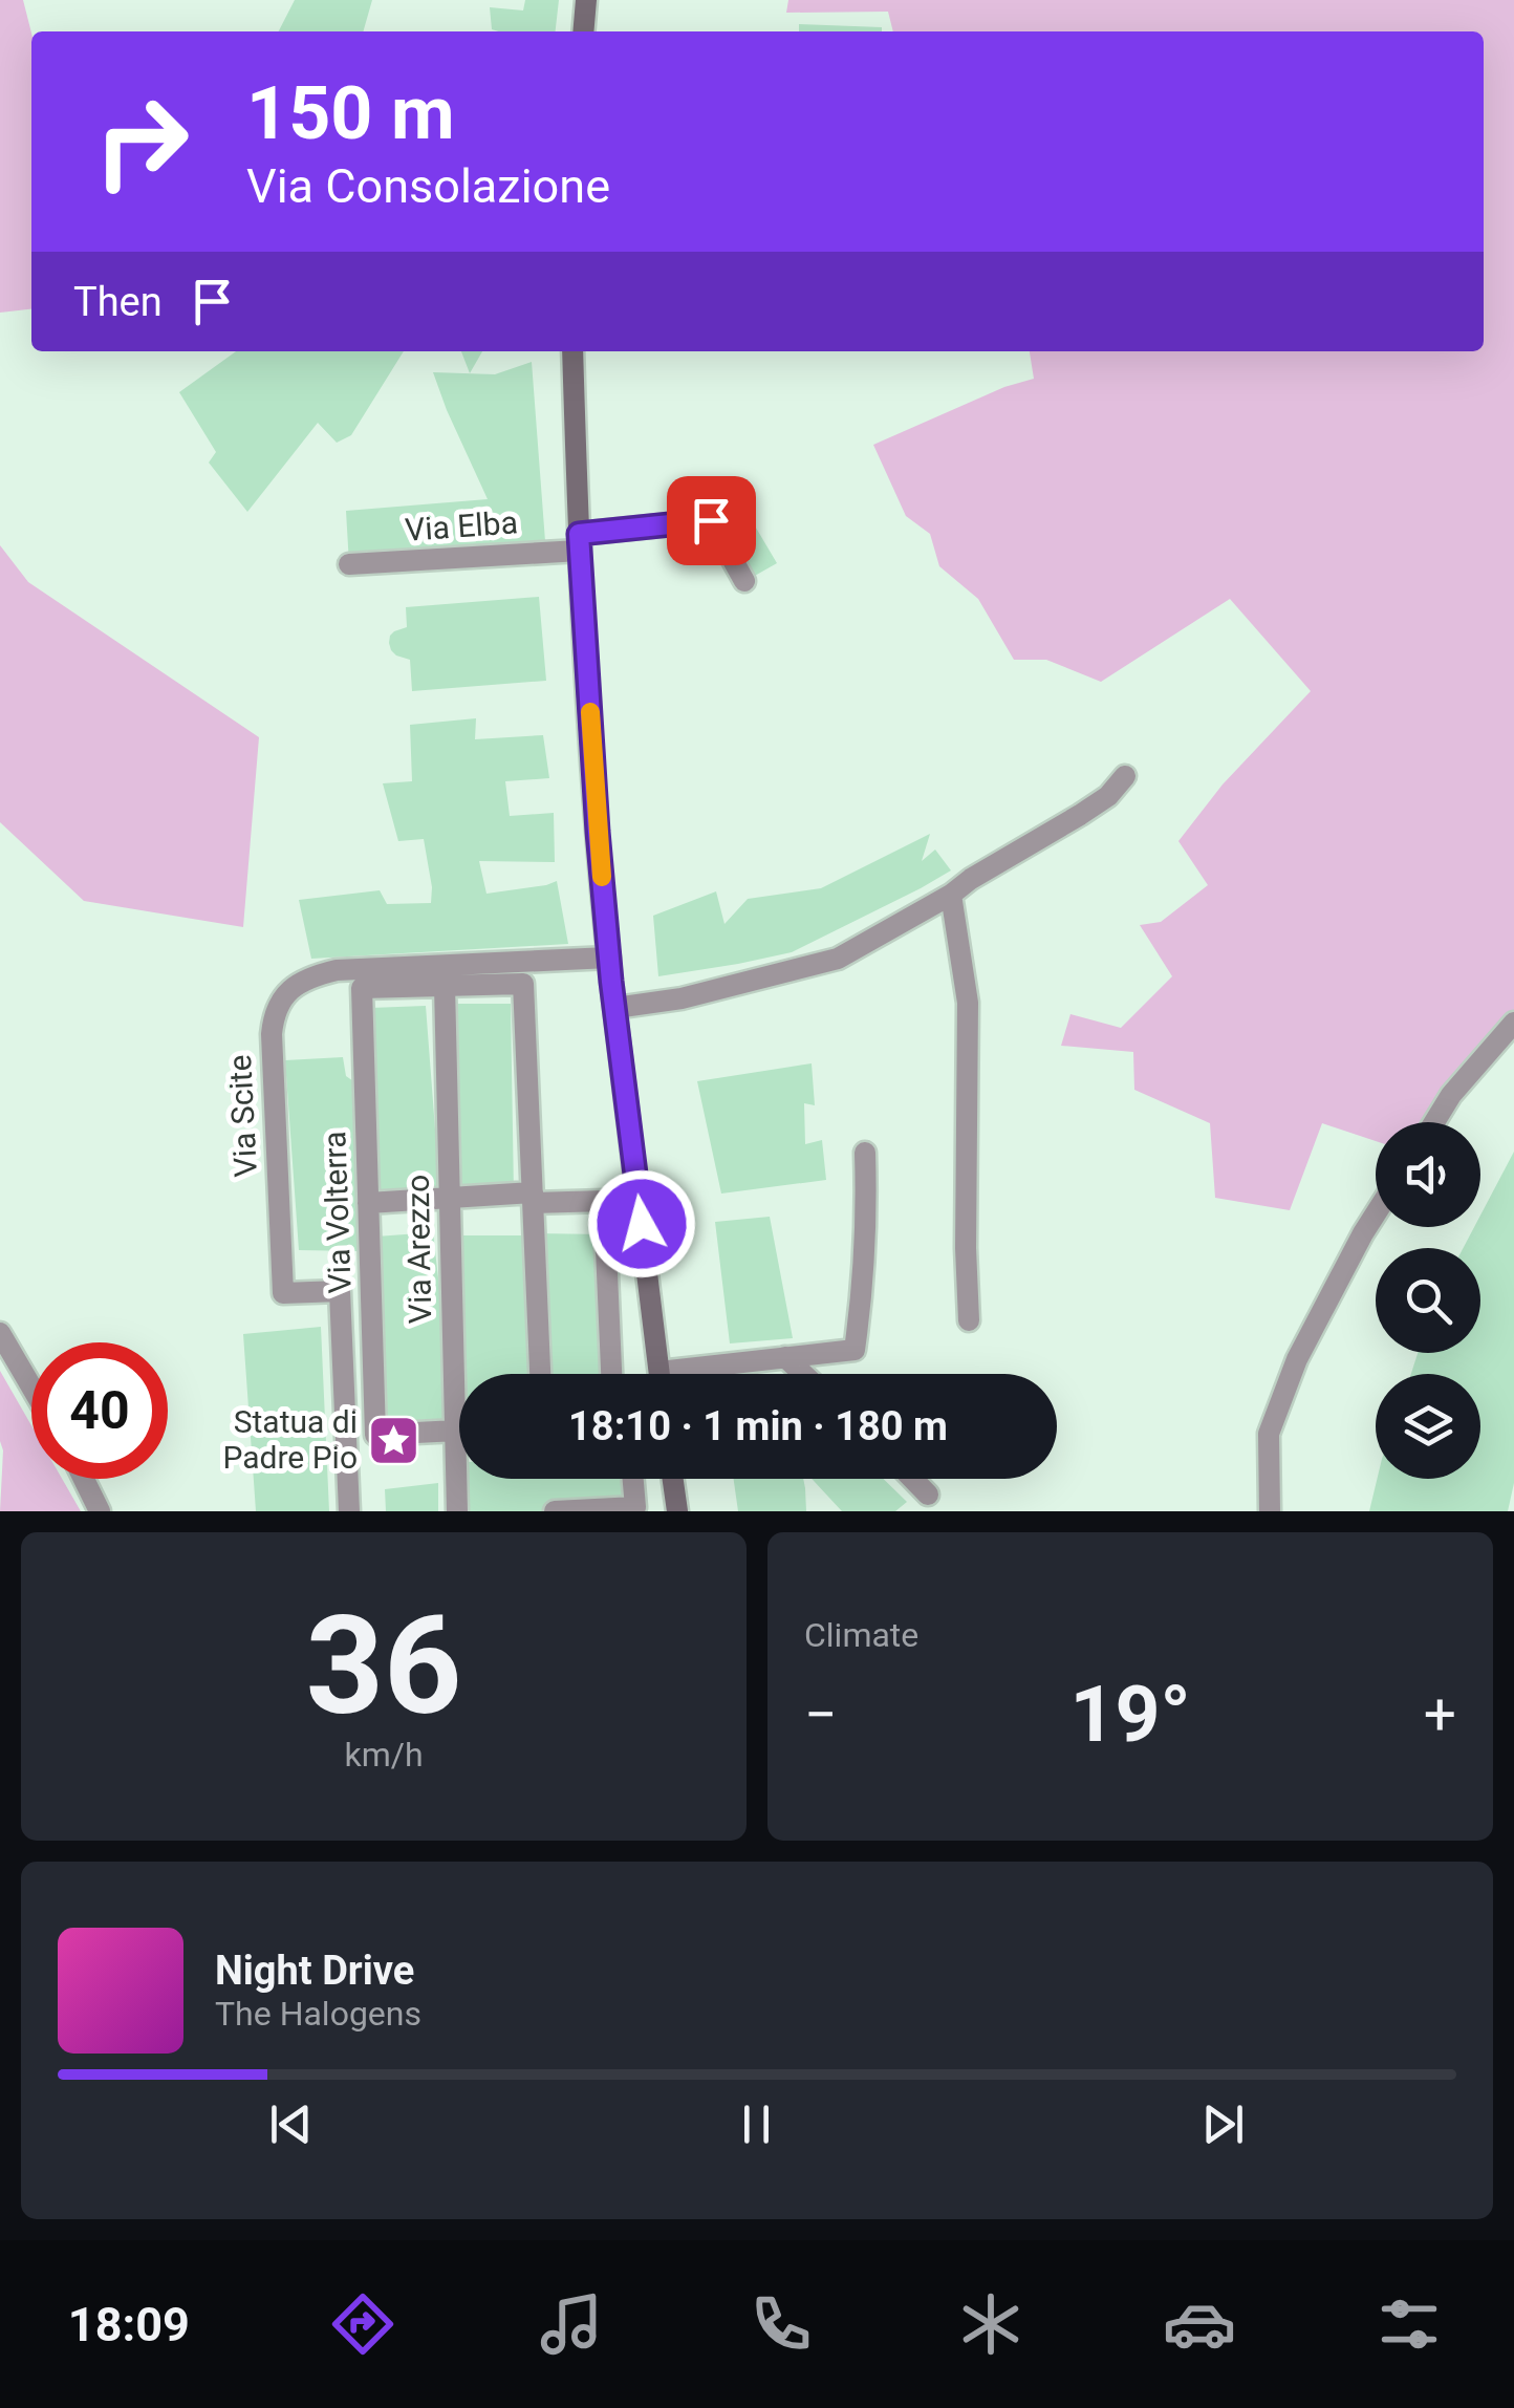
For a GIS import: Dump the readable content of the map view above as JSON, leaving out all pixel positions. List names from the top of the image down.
{
  "streets": {
    "street": [
      "Via Elba",
      "Via Scite",
      "Via Volterra",
      "Via Arezzo"
    ]
  },
  "crossings": [
    ["Via Volterra", "Via Arezzo"]
  ],
  "places": {
    "place": ["Statua di Padre Pio"]
  },
  "page": {
    "turn": ["150 m", "Via Consolazione"],
    "then": "Then",
    "limit": "40",
    "trip": "18:10 · 1 min · 180 m",
    "tile": [
      ["36", "km/h"],
      "Climate"
    ],
    "heat": ["−", "19°", "+"],
    "song": ["Night Drive", "The Halogens"],
    "tabs": "18:09"
  }
}
